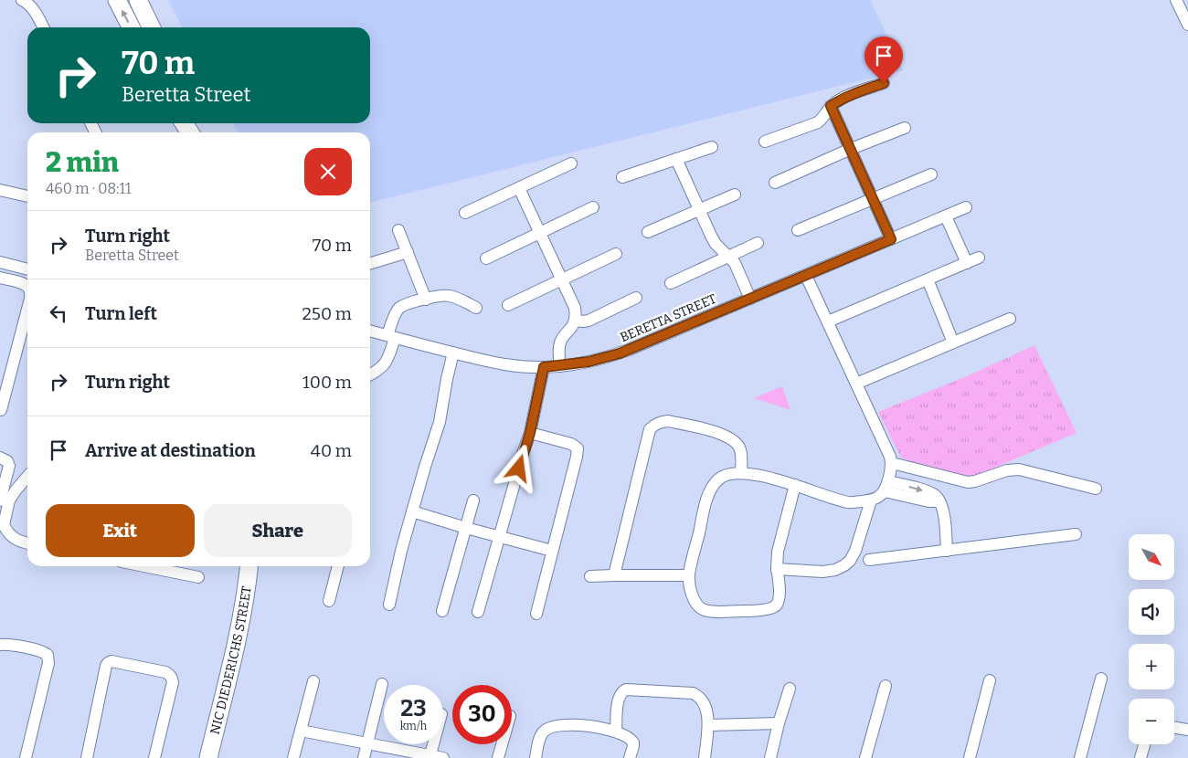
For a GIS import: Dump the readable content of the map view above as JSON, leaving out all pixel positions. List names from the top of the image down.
{
  "streets": {
    "street": ["BERETTA STREET", "NIC DIEDERICHS STREET"]
  },
  "north": "bottom right",
  "page": {
    "turn": ["70 m", "Beretta Street"],
    "heading": ["2 min", "460 m · 08:11"],
    "list": [
      {
        "name": "Turn right",
        "note": "Beretta Street",
        "value": "70 m"
      },
      {
        "name": "Turn left",
        "value": "250 m"
      },
      {
        "name": "Turn right",
        "value": "100 m"
      },
      {
        "name": "Arrive at destination",
        "value": "40 m"
      }
    ],
    "buttons": ["Exit", "Share"],
    "map_buttons": ["+", "−"],
    "speed": "23 km/h",
    "limit": "30"
  }
}
